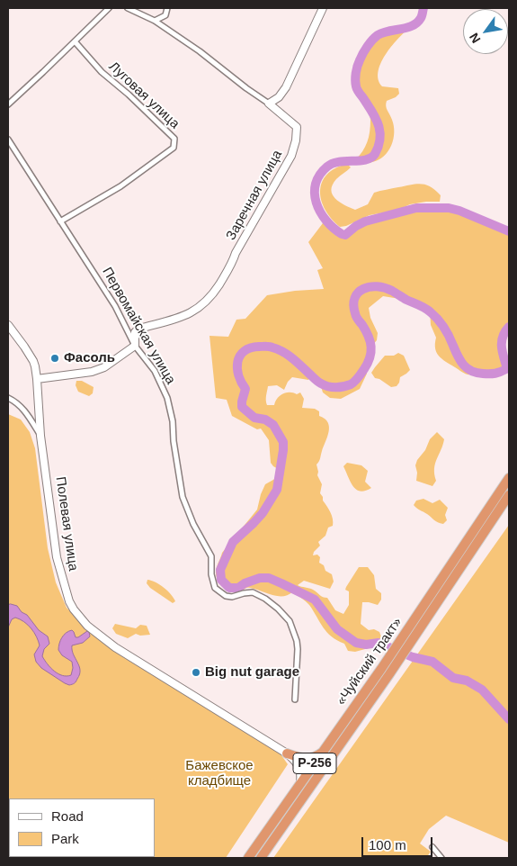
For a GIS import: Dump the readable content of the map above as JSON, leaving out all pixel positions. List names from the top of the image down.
{
  "streets": {
    "highway": ["«Чуйский тракт»", "Р-256"],
    "street": [
      "Луговая улица",
      "Заречная улица",
      "Первомайская улица",
      "Полевая улица"
    ]
  },
  "crossings": [
    ["Луговая улица", "Первомайская улица"],
    ["Заречная улица", "Первомайская улица"]
  ],
  "parks": ["Бажевское кладбище"],
  "places": ["Фасоль", "Big nut garage"],
  "legend": ["Road", "Park"],
  "scale_bar": "100 m",
  "north": "bottom left"
}
